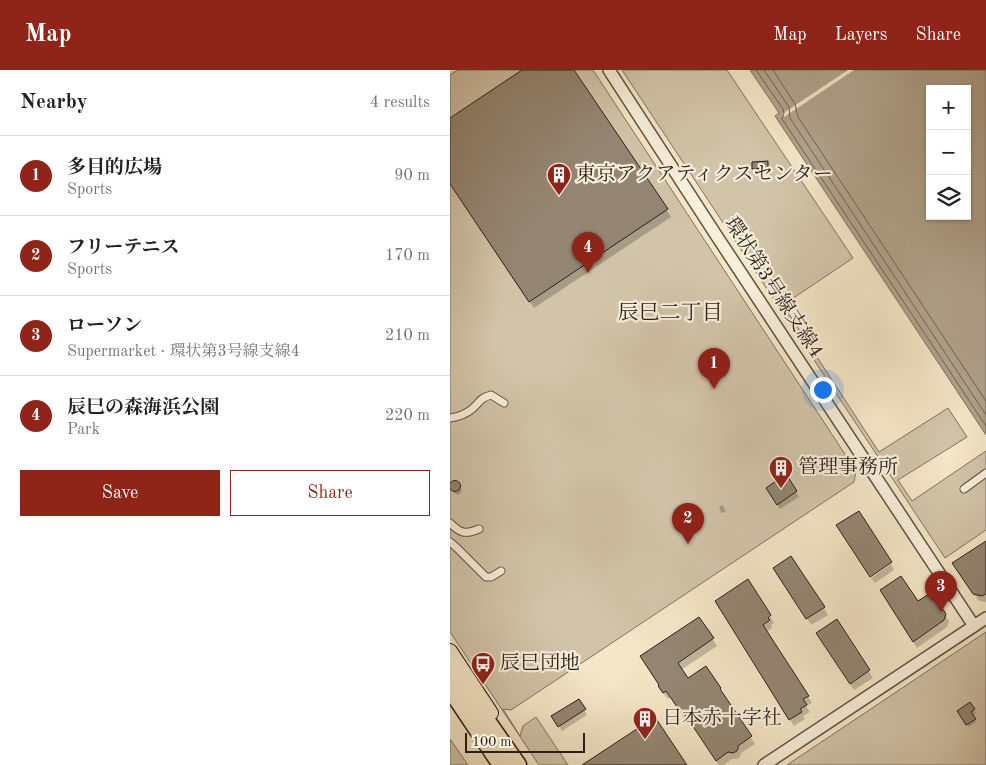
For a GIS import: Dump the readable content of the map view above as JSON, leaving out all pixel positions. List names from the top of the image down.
{
  "streets": {
    "street": ["環状第3号線支線4"]
  },
  "districts": ["辰巳二丁目"],
  "places": {
    "building": ["東京アクアティクスセンター", "管理事務所", "日本赤十字社"],
    "bus stop": ["辰巳団地"]
  },
  "scale_bar": "100 m",
  "page": {
    "header": "Map",
    "nav": ["Map", "Layers", "Share"],
    "heading": ["Nearby", "4 results"],
    "map_buttons": ["+", "−"],
    "list": [
      {
        "mark": "1",
        "name": "多目的広場",
        "note": "Sports",
        "value": "90 m"
      },
      {
        "mark": "2",
        "name": "フリーテニス",
        "note": "Sports",
        "value": "170 m"
      },
      {
        "mark": "3",
        "name": "ローソン",
        "note": "Supermarket · 環状第3号線支線4",
        "value": "210 m"
      },
      {
        "mark": "4",
        "name": "辰巳の森海浜公園",
        "note": "Park",
        "value": "220 m"
      }
    ],
    "pins": [
      "4",
      "1",
      "2",
      "3"
    ],
    "buttons": ["Save", "Share"],
    "scale": "100 m"
  }
}
